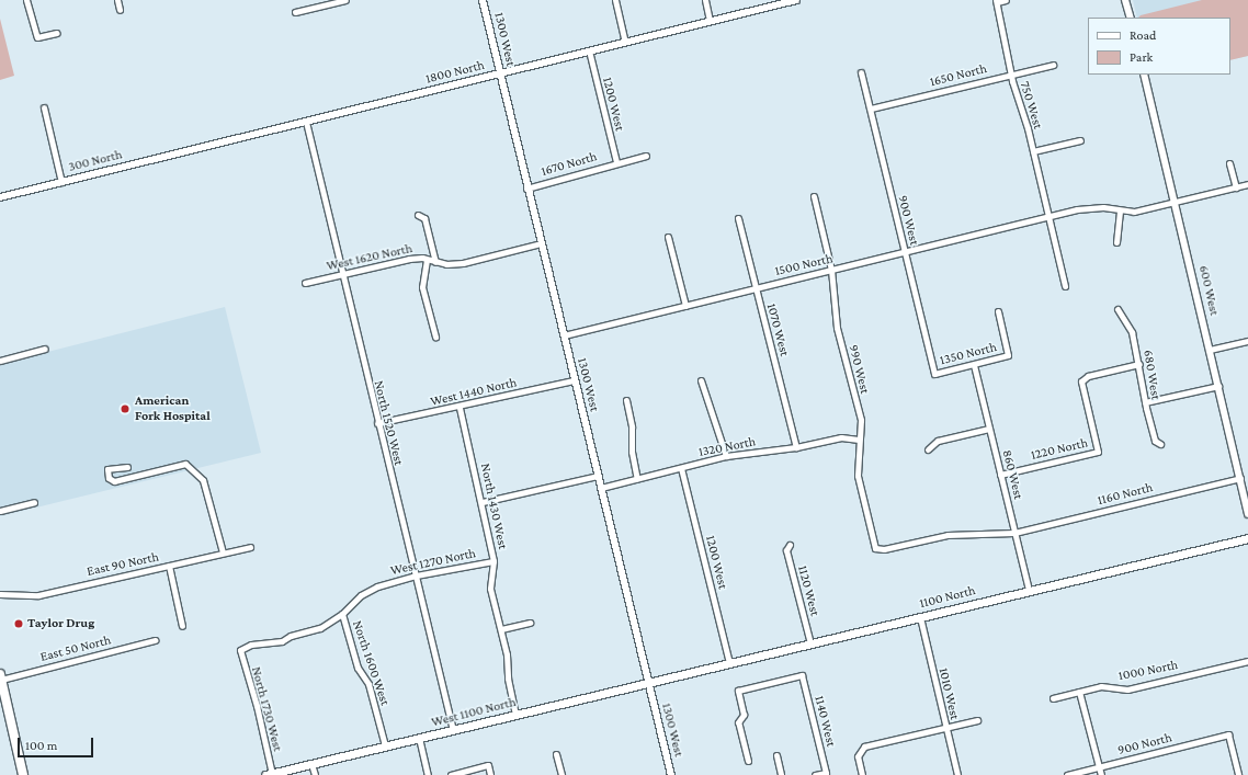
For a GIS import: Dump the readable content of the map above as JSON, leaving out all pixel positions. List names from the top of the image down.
{
  "streets": {
    "main road": ["1100 North", "West 1100 North"],
    "street": [
      "1300 West",
      "1800 North",
      "1650 North",
      "1200 West",
      "750 West",
      "300 North",
      "1670 North",
      "900 West",
      "West 1620 North",
      "1500 North",
      "600 West",
      "1070 West",
      "1350 North",
      "990 West",
      "680 West",
      "West 1440 North",
      "North 1520 West",
      "1320 North",
      "1220 North",
      "860 West",
      "1160 North",
      "North 1430 West",
      "West 1270 North",
      "East 90 North",
      "1120 West",
      "East 50 North",
      "North 1600 West",
      "1000 North",
      "1010 West",
      "North 1730 West",
      "1140 West",
      "900 North"
    ]
  },
  "crossings": [
    ["1300 West", "1800 North"],
    ["1300 West", "1670 North"],
    ["1300 West", "West 1620 North"],
    ["1300 West", "1500 North"],
    ["1300 West", "West 1440 North"],
    ["1300 West", "1320 North"],
    ["1300 West", "West 1100 North"],
    ["1800 North", "1200 West"],
    ["1800 North", "300 North"],
    ["1800 North", "North 1520 West"],
    ["1650 North", "750 West"],
    ["1650 North", "900 West"],
    ["1200 West", "1670 North"],
    ["1200 West", "1320 North"],
    ["1200 West", "1100 North"],
    ["750 West", "1500 North"],
    ["900 West", "1500 North"],
    ["900 West", "1350 North"],
    ["West 1620 North", "North 1520 West"],
    ["1500 North", "600 West"],
    ["1500 North", "1070 West"],
    ["1500 North", "990 West"],
    ["600 West", "1160 North"],
    ["1070 West", "1320 North"],
    ["1350 North", "860 West"],
    ["990 West", "1320 North"],
    ["990 West", "1160 North"],
    ["680 West", "1220 North"],
    ["West 1440 North", "North 1520 West"],
    ["West 1440 North", "North 1430 West"],
    ["North 1520 West", "West 1270 North"],
    ["North 1520 West", "West 1100 North"],
    ["1220 North", "860 West"],
    ["860 West", "1160 North"],
    ["860 West", "1100 North"],
    ["North 1430 West", "West 1270 North"],
    ["North 1430 West", "West 1100 North"],
    ["West 1270 North", "North 1600 West"],
    ["West 1270 North", "North 1730 West"],
    ["1120 West", "1100 North"],
    ["1100 North", "1010 West"],
    ["1100 North", "West 1100 North"],
    ["North 1600 West", "West 1100 North"],
    ["North 1730 West", "West 1100 North"]
  ],
  "places": ["American Fork Hospital", "Taylor Drug"],
  "legend": ["Road", "Park"],
  "scale_bar": "100 m"
}
